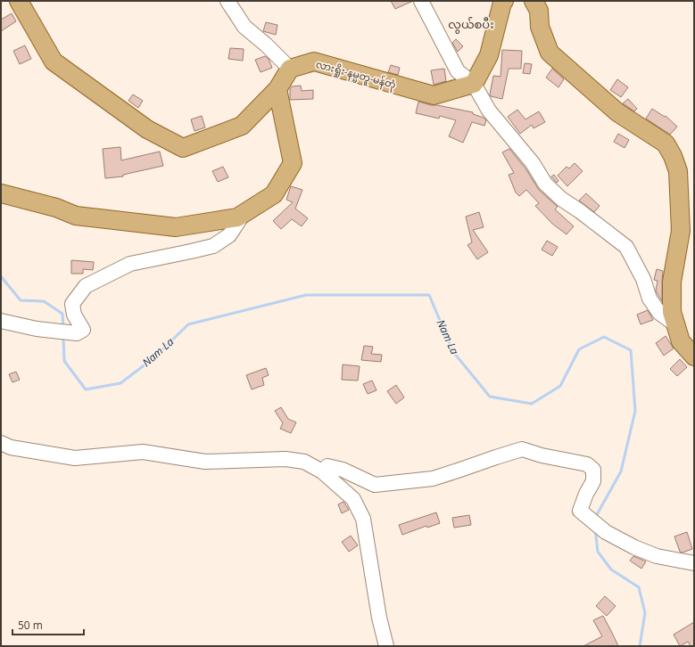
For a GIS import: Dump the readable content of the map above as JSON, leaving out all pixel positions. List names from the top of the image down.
{
  "streets": {
    "main road": ["လားရှိုး-နမ္မတူ-မန်တုံ"]
  },
  "districts": ["လွယ်စပီး"],
  "water": ["Nam La"],
  "scale_bar": "50 m"
}
